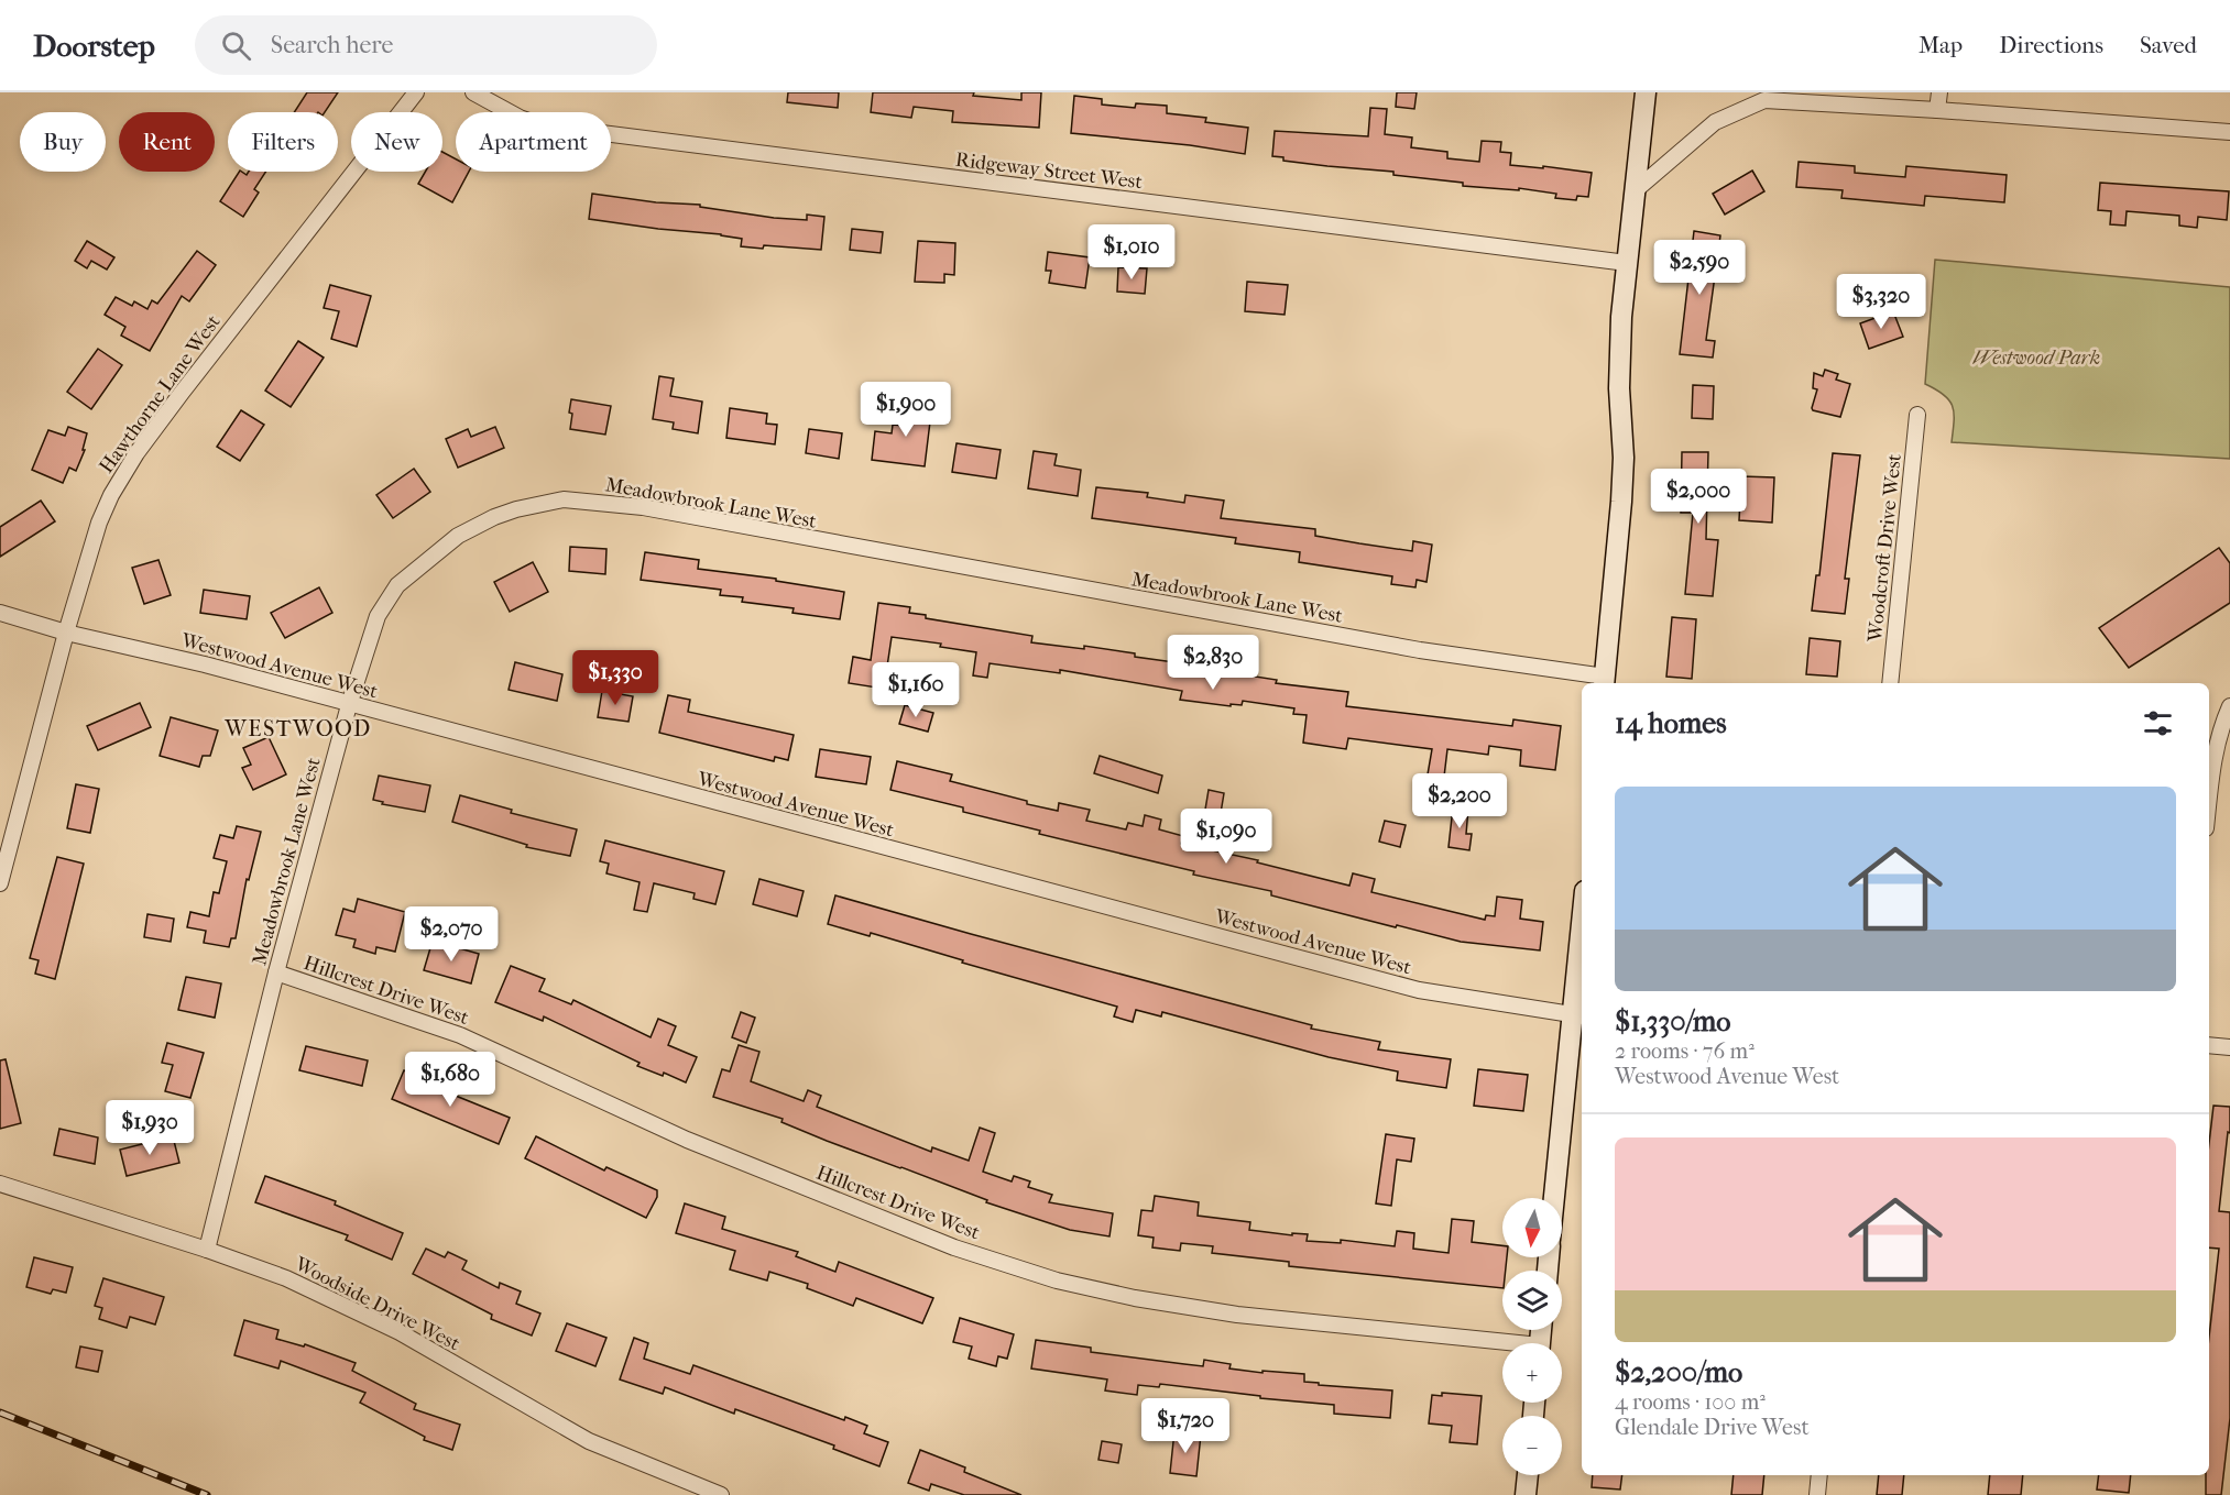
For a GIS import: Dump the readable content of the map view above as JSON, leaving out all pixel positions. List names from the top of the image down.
{
  "streets": {
    "street": [
      "Ridgeway Street West",
      "Hawthorne Lane West",
      "Meadowbrook Lane West",
      "Woodcroft Drive West",
      "Westwood Avenue West",
      "Hillcrest Drive West",
      "Woodside Drive West"
    ]
  },
  "crossings": [
    ["Hawthorne Lane West", "Westwood Avenue West"],
    ["Meadowbrook Lane West", "Westwood Avenue West"],
    ["Meadowbrook Lane West", "Hillcrest Drive West"],
    ["Meadowbrook Lane West", "Woodside Drive West"]
  ],
  "districts": ["WESTWOOD"],
  "parks": ["Westwood Park"],
  "north": "bottom",
  "page": {
    "header": "Doorstep",
    "search": "Search here",
    "nav": ["Map", "Directions", "Saved"],
    "chip": [
      "Buy",
      "Rent",
      "Filters",
      "New",
      "Apartment"
    ],
    "price": [
      "$1,010",
      "$2,590",
      "$3,320",
      "$1,900",
      "$2,000",
      "$2,830",
      "$1,330",
      "$1,160",
      "$2,200",
      "$1,090",
      "$2,070",
      "$1,680",
      "$1,930",
      "$1,720"
    ],
    "heading": "14 homes",
    "list": [
      {
        "name": "$1,330/mo",
        "note": "2 rooms · 76 m² · Westwood Avenue West"
      },
      {
        "name": "$2,200/mo",
        "note": "4 rooms · 100 m² · Glendale Drive West"
      }
    ],
    "map_buttons": ["+", "−"]
  }
}
